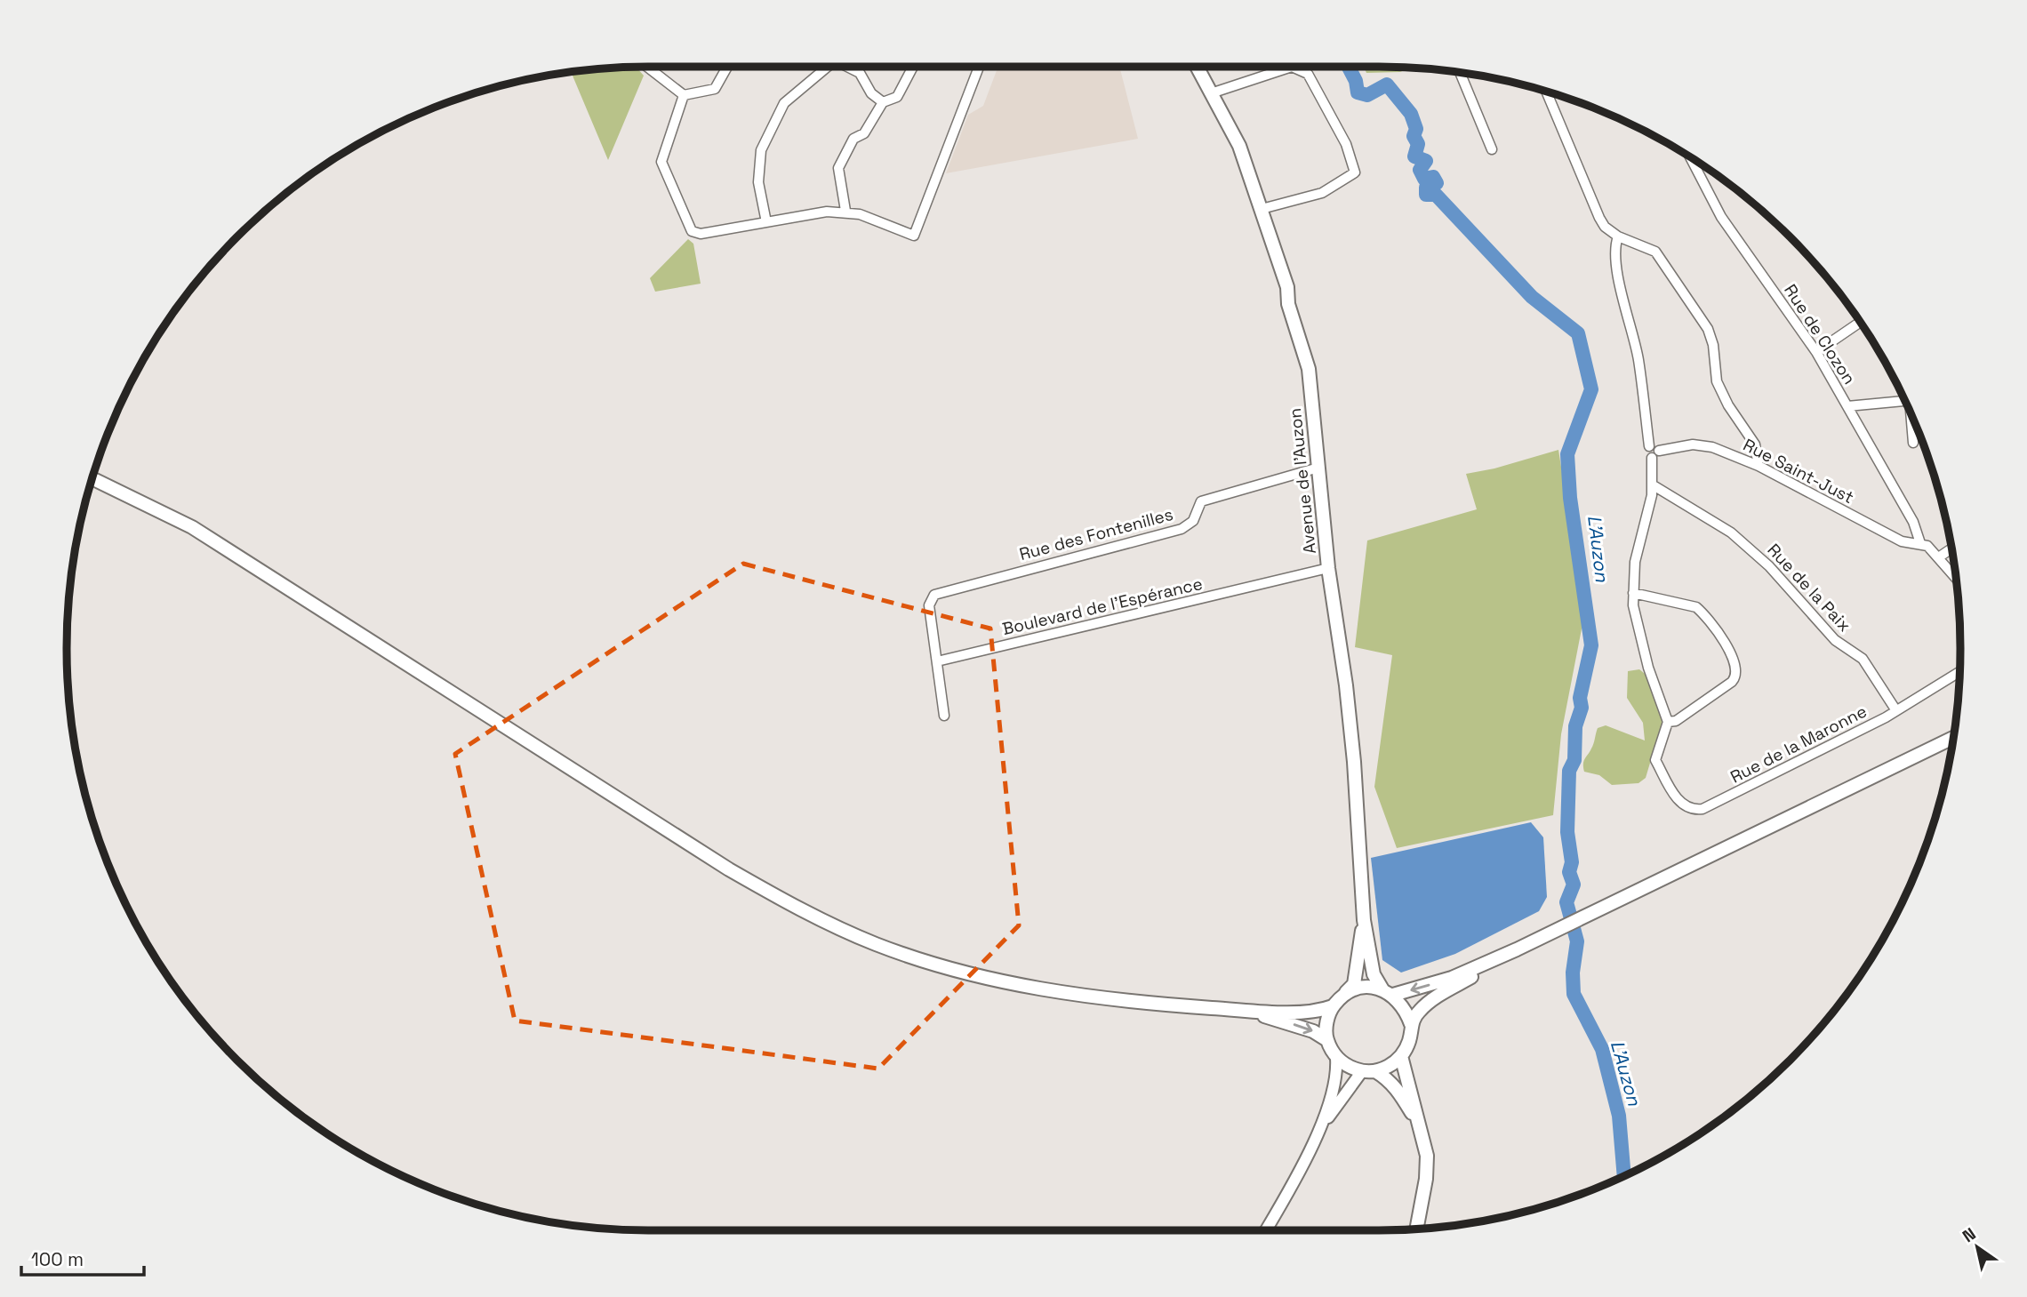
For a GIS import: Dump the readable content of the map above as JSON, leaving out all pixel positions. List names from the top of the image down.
{
  "streets": {
    "main road": ["Avenue de l'Auzon"],
    "street": [
      "Rue de Clozon",
      "Rue Saint-Just",
      "Rue des Fontenilles",
      "Rue de la Paix",
      "Boulevard de l'Espérance",
      "Rue de la Maronne"
    ]
  },
  "crossings": [
    ["Rue de Clozon", "Rue Saint-Just"],
    ["Avenue de l'Auzon", "Rue des Fontenilles"],
    ["Avenue de l'Auzon", "Boulevard de l'Espérance"],
    ["Rue des Fontenilles", "Boulevard de l'Espérance"],
    ["Rue de la Paix", "Rue de la Maronne"]
  ],
  "water": ["L'Auzon"],
  "scale_bar": "100 m",
  "north": "top left"
}
